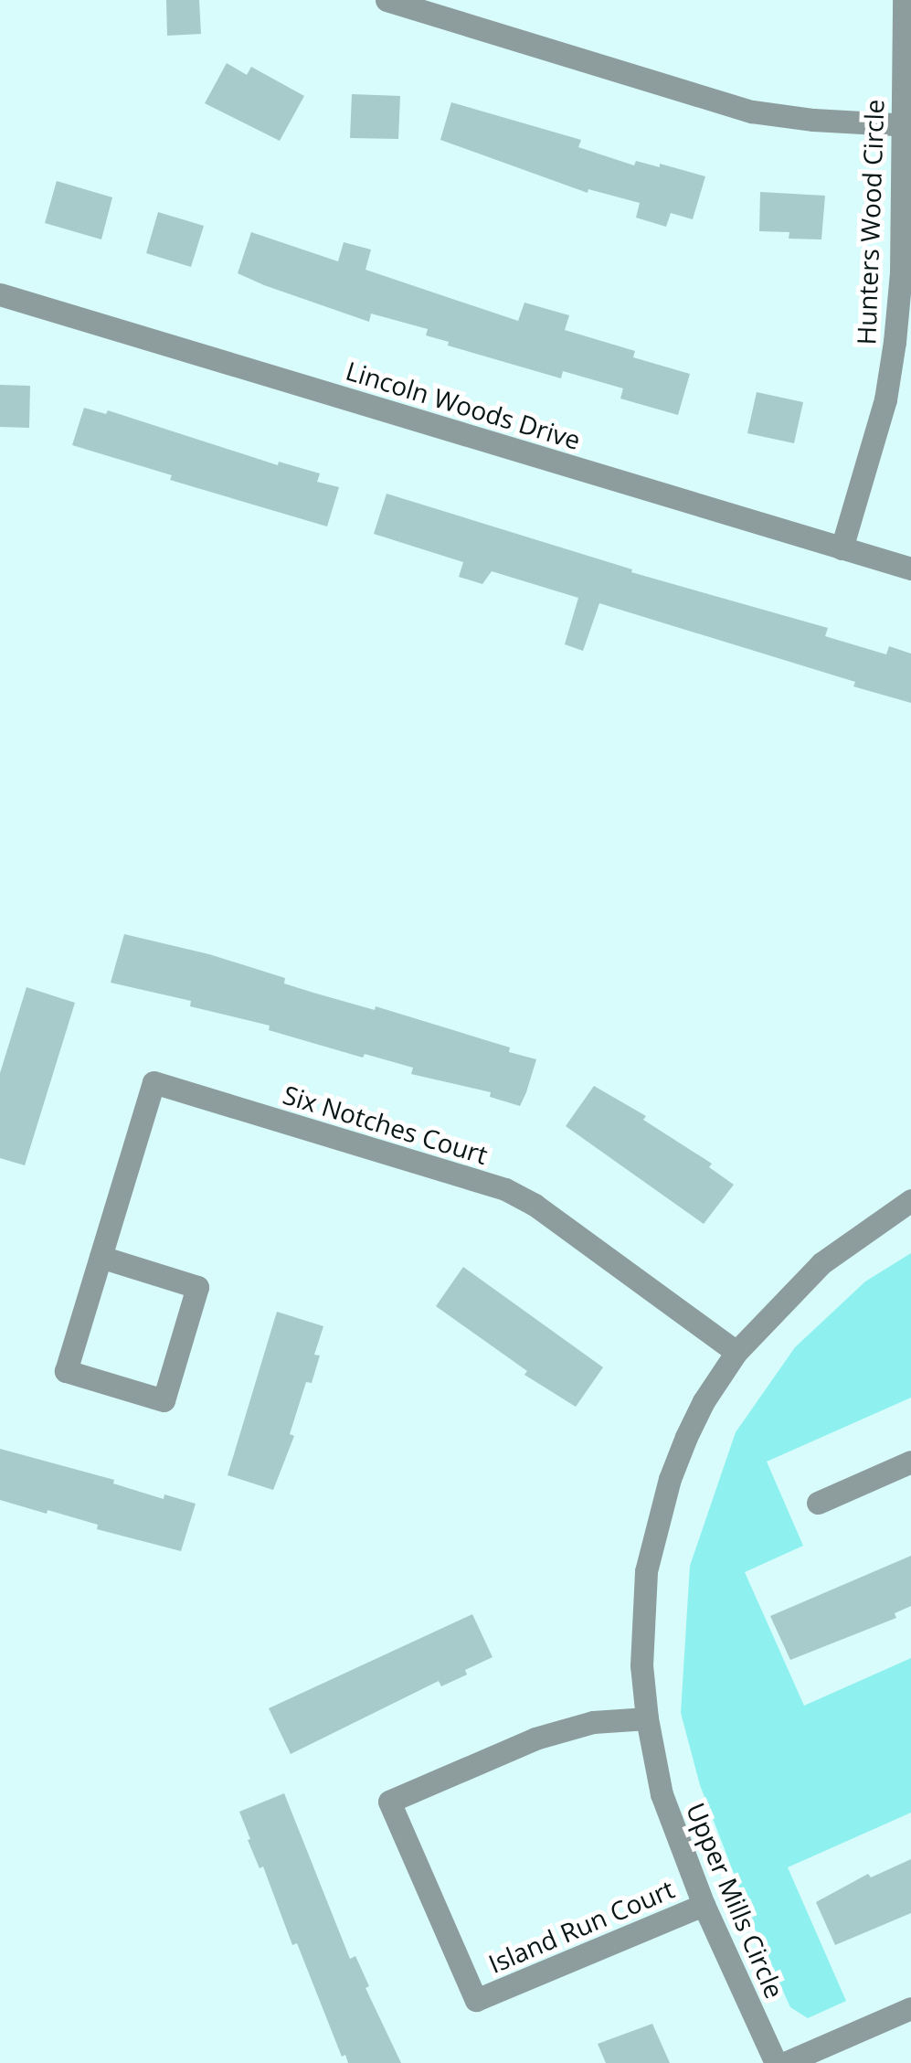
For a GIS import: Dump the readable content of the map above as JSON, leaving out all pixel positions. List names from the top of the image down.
{
  "streets": {
    "street": [
      "Hunters Wood Circle",
      "Lincoln Woods Drive",
      "Six Notches Court",
      "Upper Mills Circle",
      "Island Run Court"
    ]
  },
  "crossings": [
    ["Hunters Wood Circle", "Lincoln Woods Drive"],
    ["Six Notches Court", "Upper Mills Circle"],
    ["Upper Mills Circle", "Island Run Court"]
  ]
}
